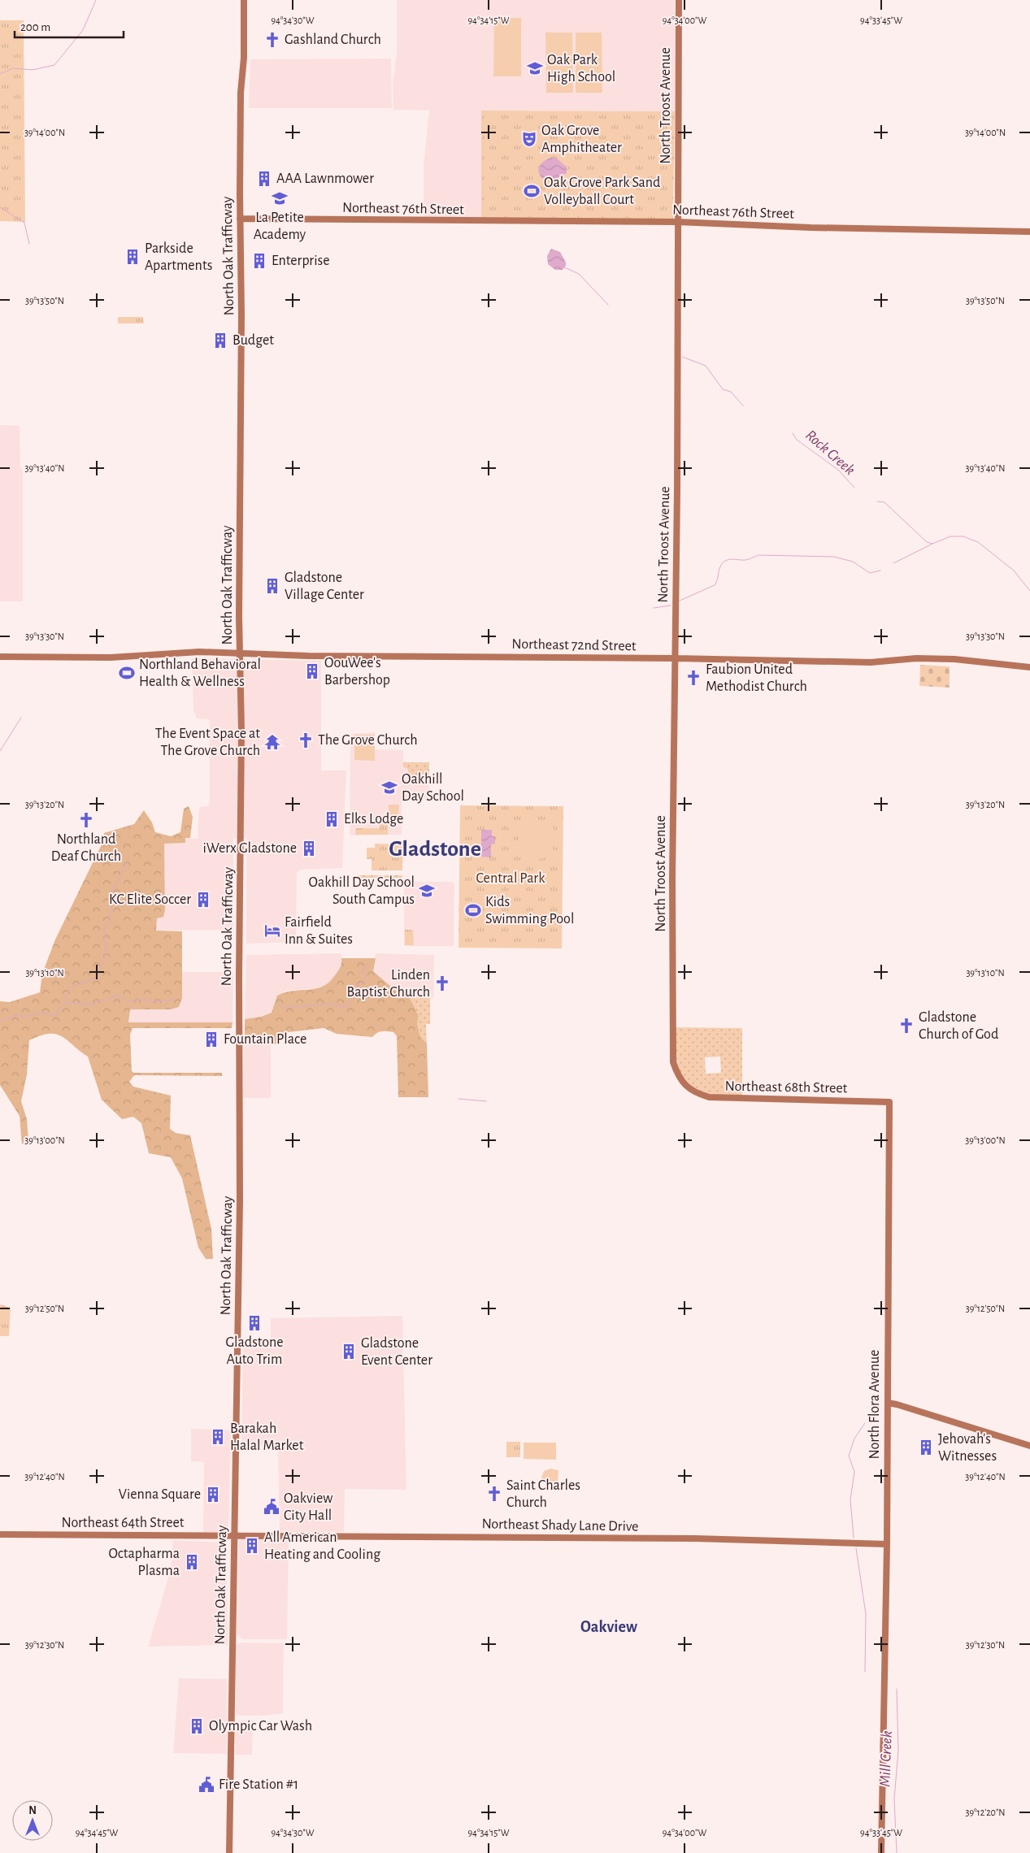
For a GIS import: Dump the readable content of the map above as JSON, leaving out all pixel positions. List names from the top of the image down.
{
  "streets": {
    "street": [
      "North Troost Avenue",
      "Northeast 76th Street",
      "North Oak Trafficway",
      "Northeast 72nd Street",
      "Northeast 68th Street",
      "North Flora Avenue",
      "Northeast 64th Street",
      "Northeast Shady Lane Drive"
    ]
  },
  "crossings": [
    ["North Troost Avenue", "Northeast 76th Street"],
    ["North Troost Avenue", "Northeast 72nd Street"],
    ["North Troost Avenue", "Northeast 68th Street"],
    ["Northeast 76th Street", "North Oak Trafficway"],
    ["North Oak Trafficway", "Northeast 72nd Street"],
    ["North Oak Trafficway", "Northeast 64th Street"],
    ["North Oak Trafficway", "Northeast Shady Lane Drive"],
    ["Northeast 68th Street", "North Flora Avenue"],
    ["North Flora Avenue", "Northeast Shady Lane Drive"],
    ["Northeast 64th Street", "Northeast Shady Lane Drive"]
  ],
  "districts": ["Gladstone", "Oakview"],
  "water": ["Rock Creek", "Mill Creek"],
  "parks": ["Central Park"],
  "places": {
    "church": [
      "Gashland Church",
      "Faubion United Methodist Church",
      "The Grove Church",
      "Northland Deaf Church",
      "Linden Baptist Church",
      "Gladstone Church of God",
      "Saint Charles Church"
    ],
    "school or university": [
      "Oak Park High School",
      "La Petite Academy",
      "Oakhill Day School",
      "Oakhill Day School South Campus"
    ],
    "theatre": ["Oak Grove Amphitheater"],
    "building": [
      "AAA Lawnmower",
      "Parkside Apartments",
      "Enterprise",
      "Budget",
      "Gladstone Village Center",
      "OouWee's Barbershop",
      "Elks Lodge",
      "iWerx Gladstone",
      "KC Elite Soccer",
      "Fountain Place",
      "Gladstone Auto Trim",
      "Gladstone Event Center",
      "Barakah Halal Market",
      "Jehovah's Witnesses",
      "Vienna Square",
      "All American Heating and Cooling",
      "Octapharma Plasma",
      "Olympic Car Wash"
    ],
    "sports": ["Oak Grove Park Sand Volleyball Court", "Northland Behavioral Health & Wellness", "Kids Swimming Pool"],
    "temple": ["The Event Space at The Grove Church"],
    "hotel": ["Fairfield Inn & Suites"],
    "public building": ["Oakview City Hall", "Fire Station #1"]
  },
  "scale_bar": "200 m",
  "north": "top",
  "coordinates": [
    "94°34'30\"W",
    "94°34'15\"W",
    "94°34'00\"W",
    "94°33'45\"W",
    "39°14'00\"N",
    "39°13'50\"N",
    "39°13'40\"N",
    "39°13'30\"N",
    "39°13'20\"N",
    "39°13'10\"N",
    "39°13'00\"N",
    "39°12'50\"N",
    "39°12'40\"N",
    "39°12'30\"N",
    "39°12'20\"N",
    "94°34'45\"W"
  ]
}
